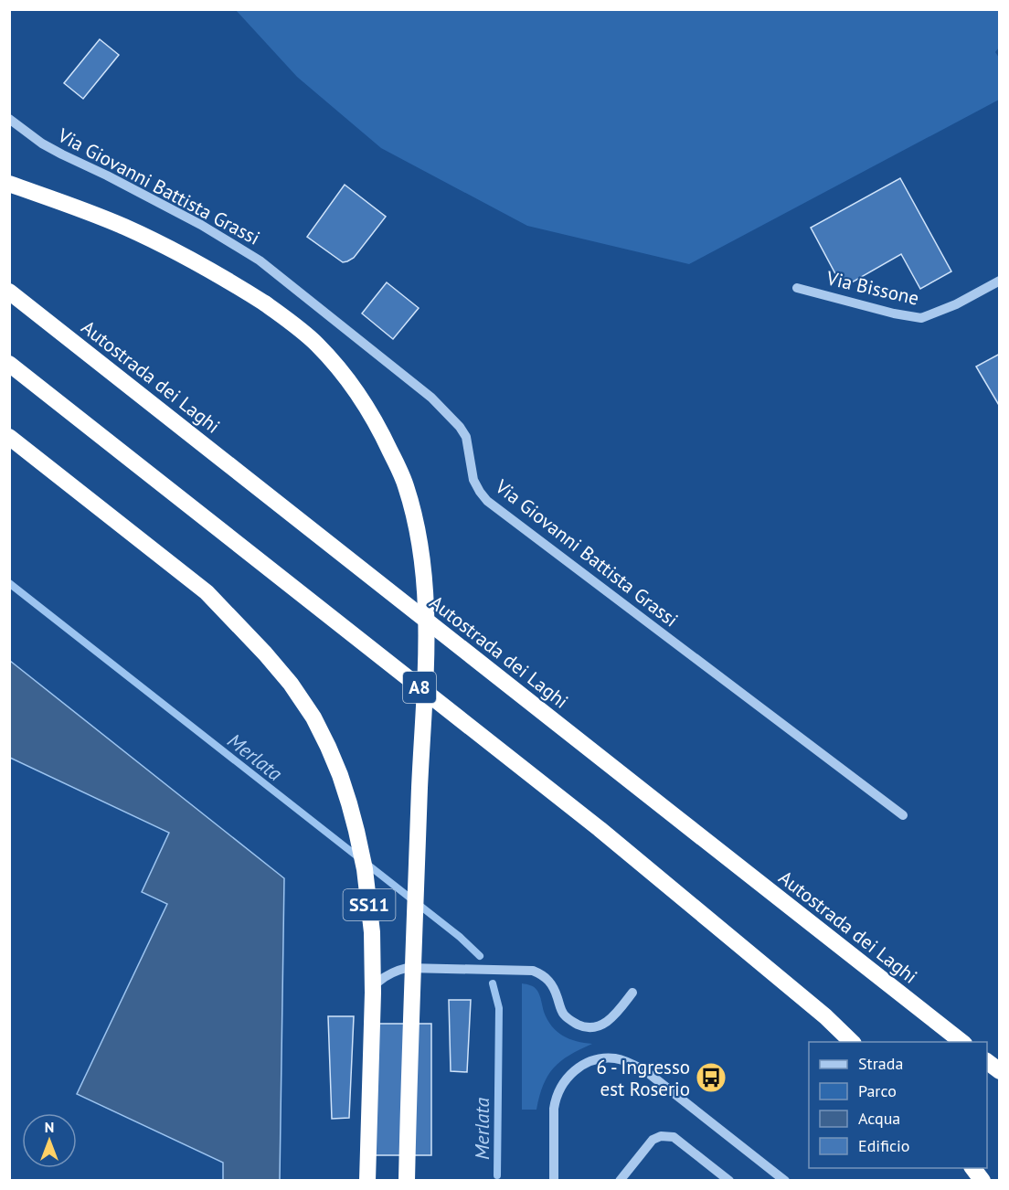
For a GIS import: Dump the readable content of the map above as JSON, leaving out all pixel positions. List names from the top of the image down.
{
  "streets": {
    "highway": ["Autostrada dei Laghi", "A8", "SS11"],
    "street": ["Via Giovanni Battista Grassi", "Via Bissone"]
  },
  "water": ["Merlata"],
  "places": {
    "bus stop": ["6 - Ingresso est Roserio"]
  },
  "legend": [
    "Strada",
    "Parco",
    "Acqua",
    "Edificio"
  ],
  "north": "top"
}
